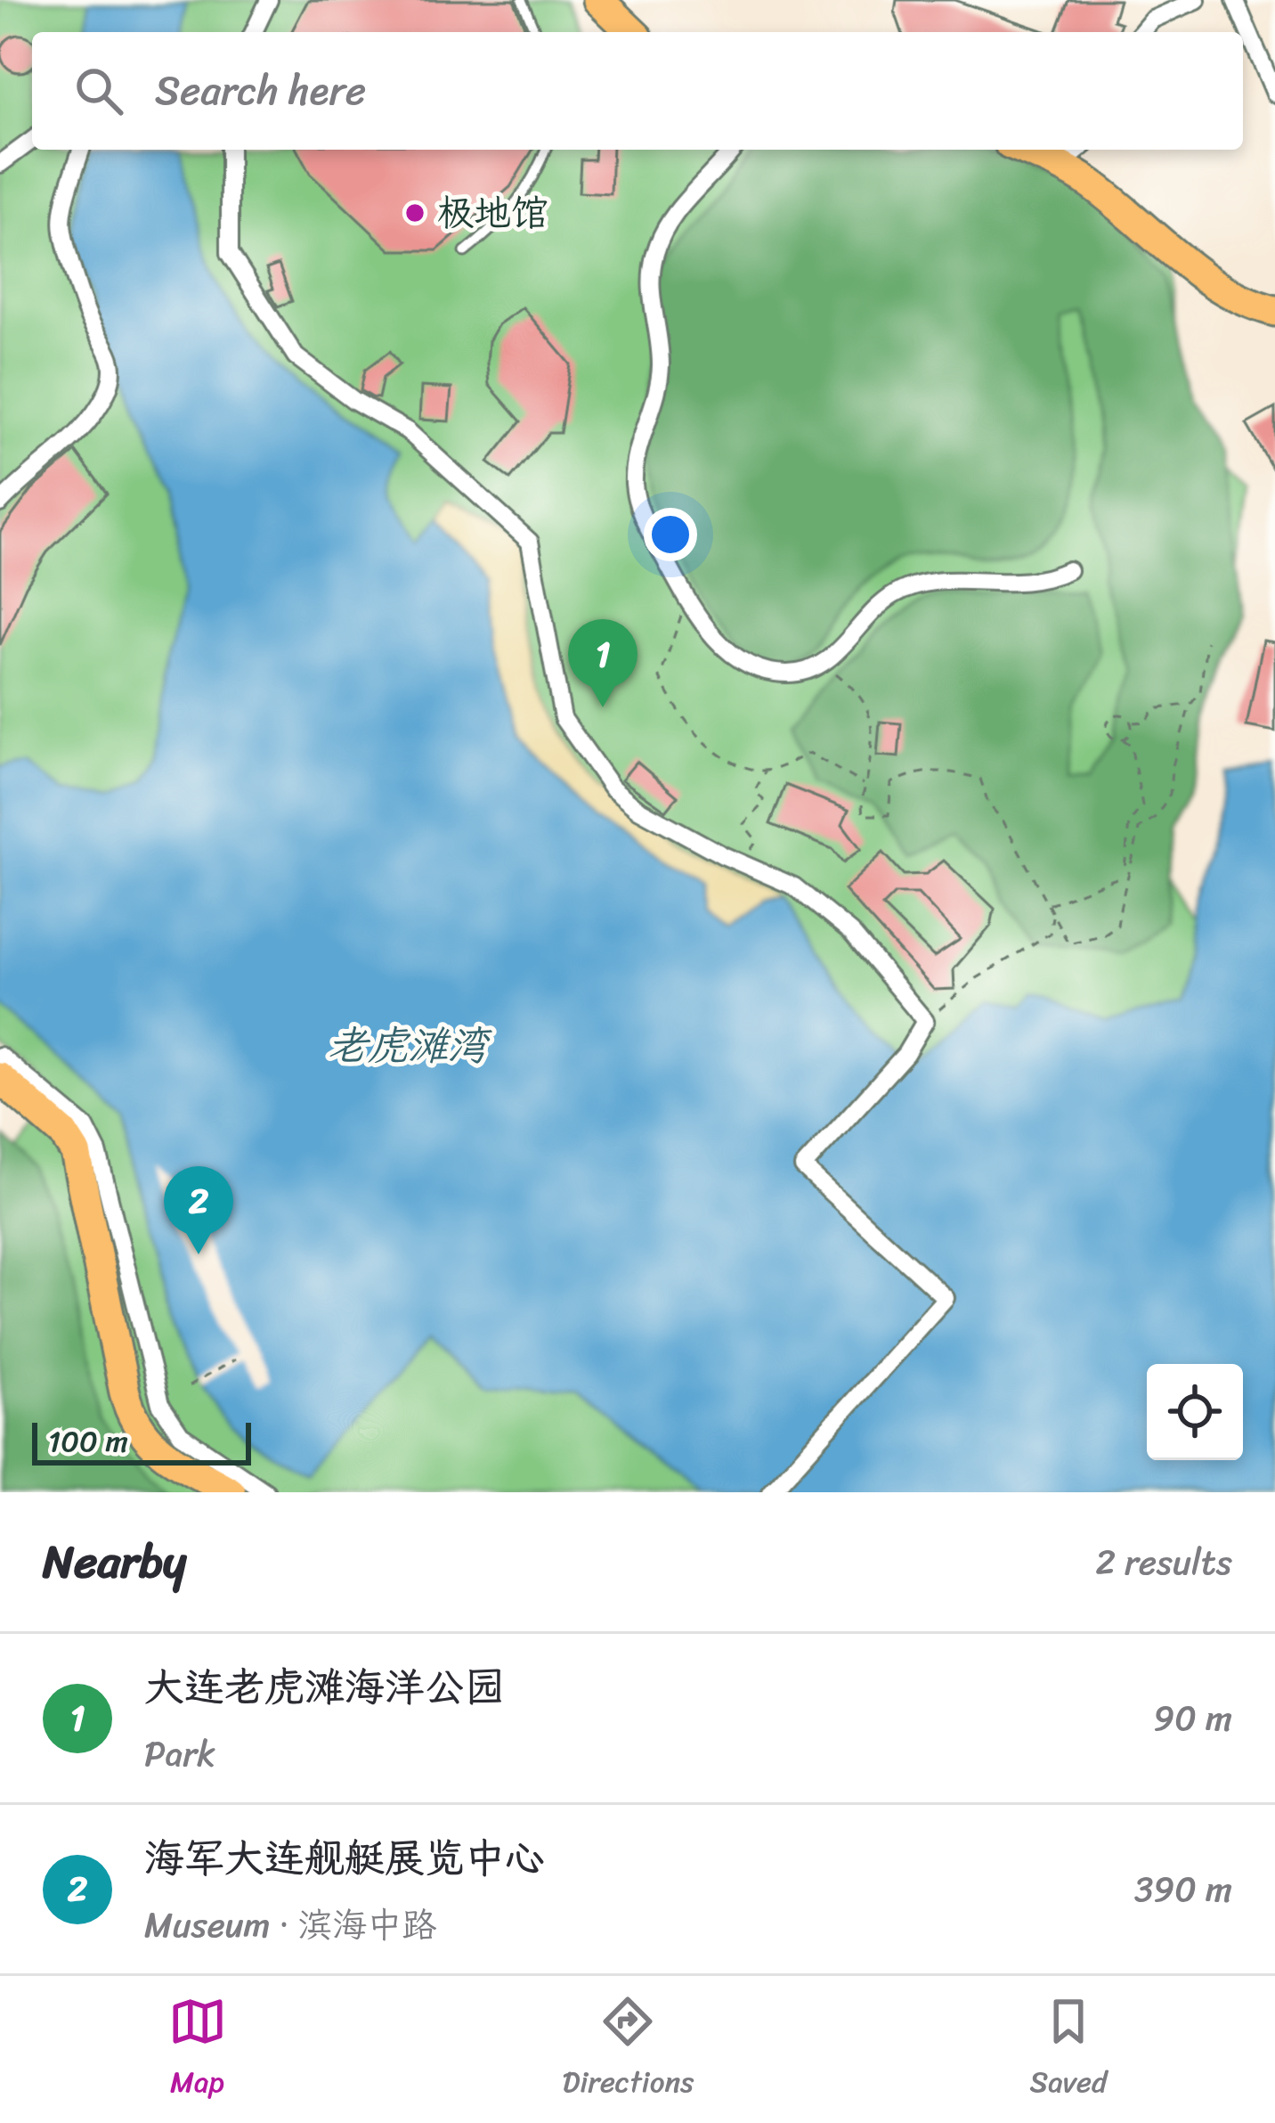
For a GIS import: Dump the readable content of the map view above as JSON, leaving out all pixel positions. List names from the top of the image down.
{
  "water": ["老虎滩湾"],
  "places": ["极地馆"],
  "scale_bar": "100 m",
  "page": {
    "search": "Search here",
    "pins": ["1", "2"],
    "scale": "100 m",
    "heading": ["Nearby", "2 results"],
    "list": [
      {
        "mark": "1",
        "name": "大连老虎滩海洋公园",
        "note": "Park",
        "value": "90 m"
      },
      {
        "mark": "2",
        "name": "海军大连舰艇展览中心",
        "note": "Museum · 滨海中路",
        "value": "390 m"
      }
    ],
    "nav": ["Map", "Directions", "Saved"]
  }
}
